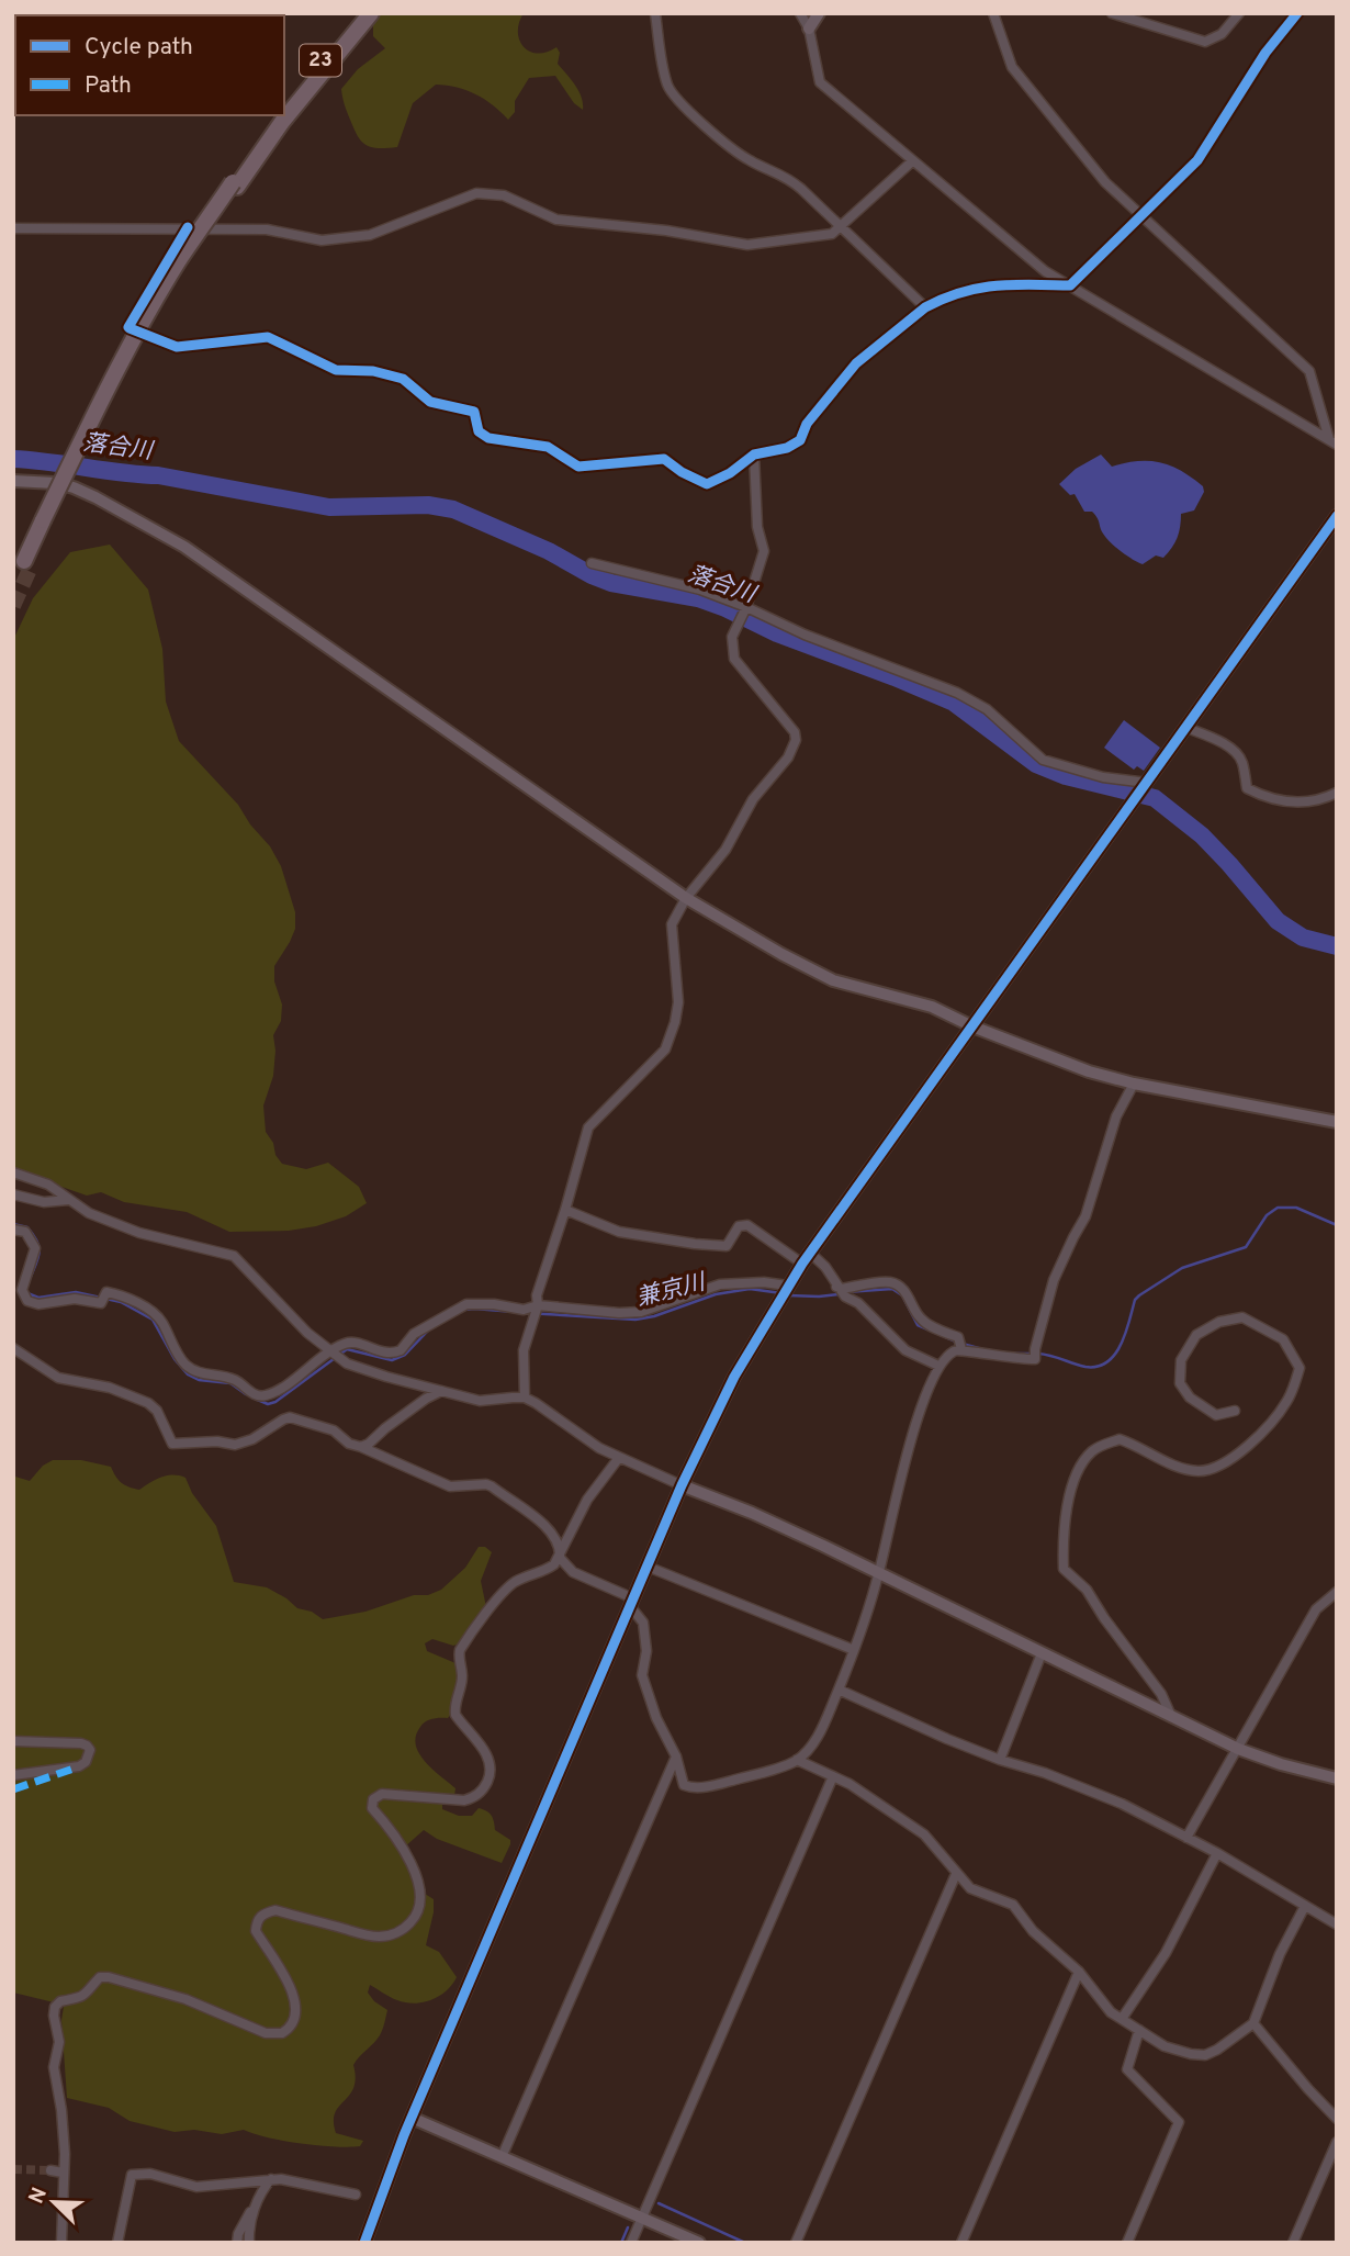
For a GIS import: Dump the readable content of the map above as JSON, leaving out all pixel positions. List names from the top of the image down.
{
  "streets": {
    "highway": ["23"]
  },
  "water": ["落合川", "兼京川"],
  "legend": ["Cycle path", "Path"],
  "north": "top left"
}
